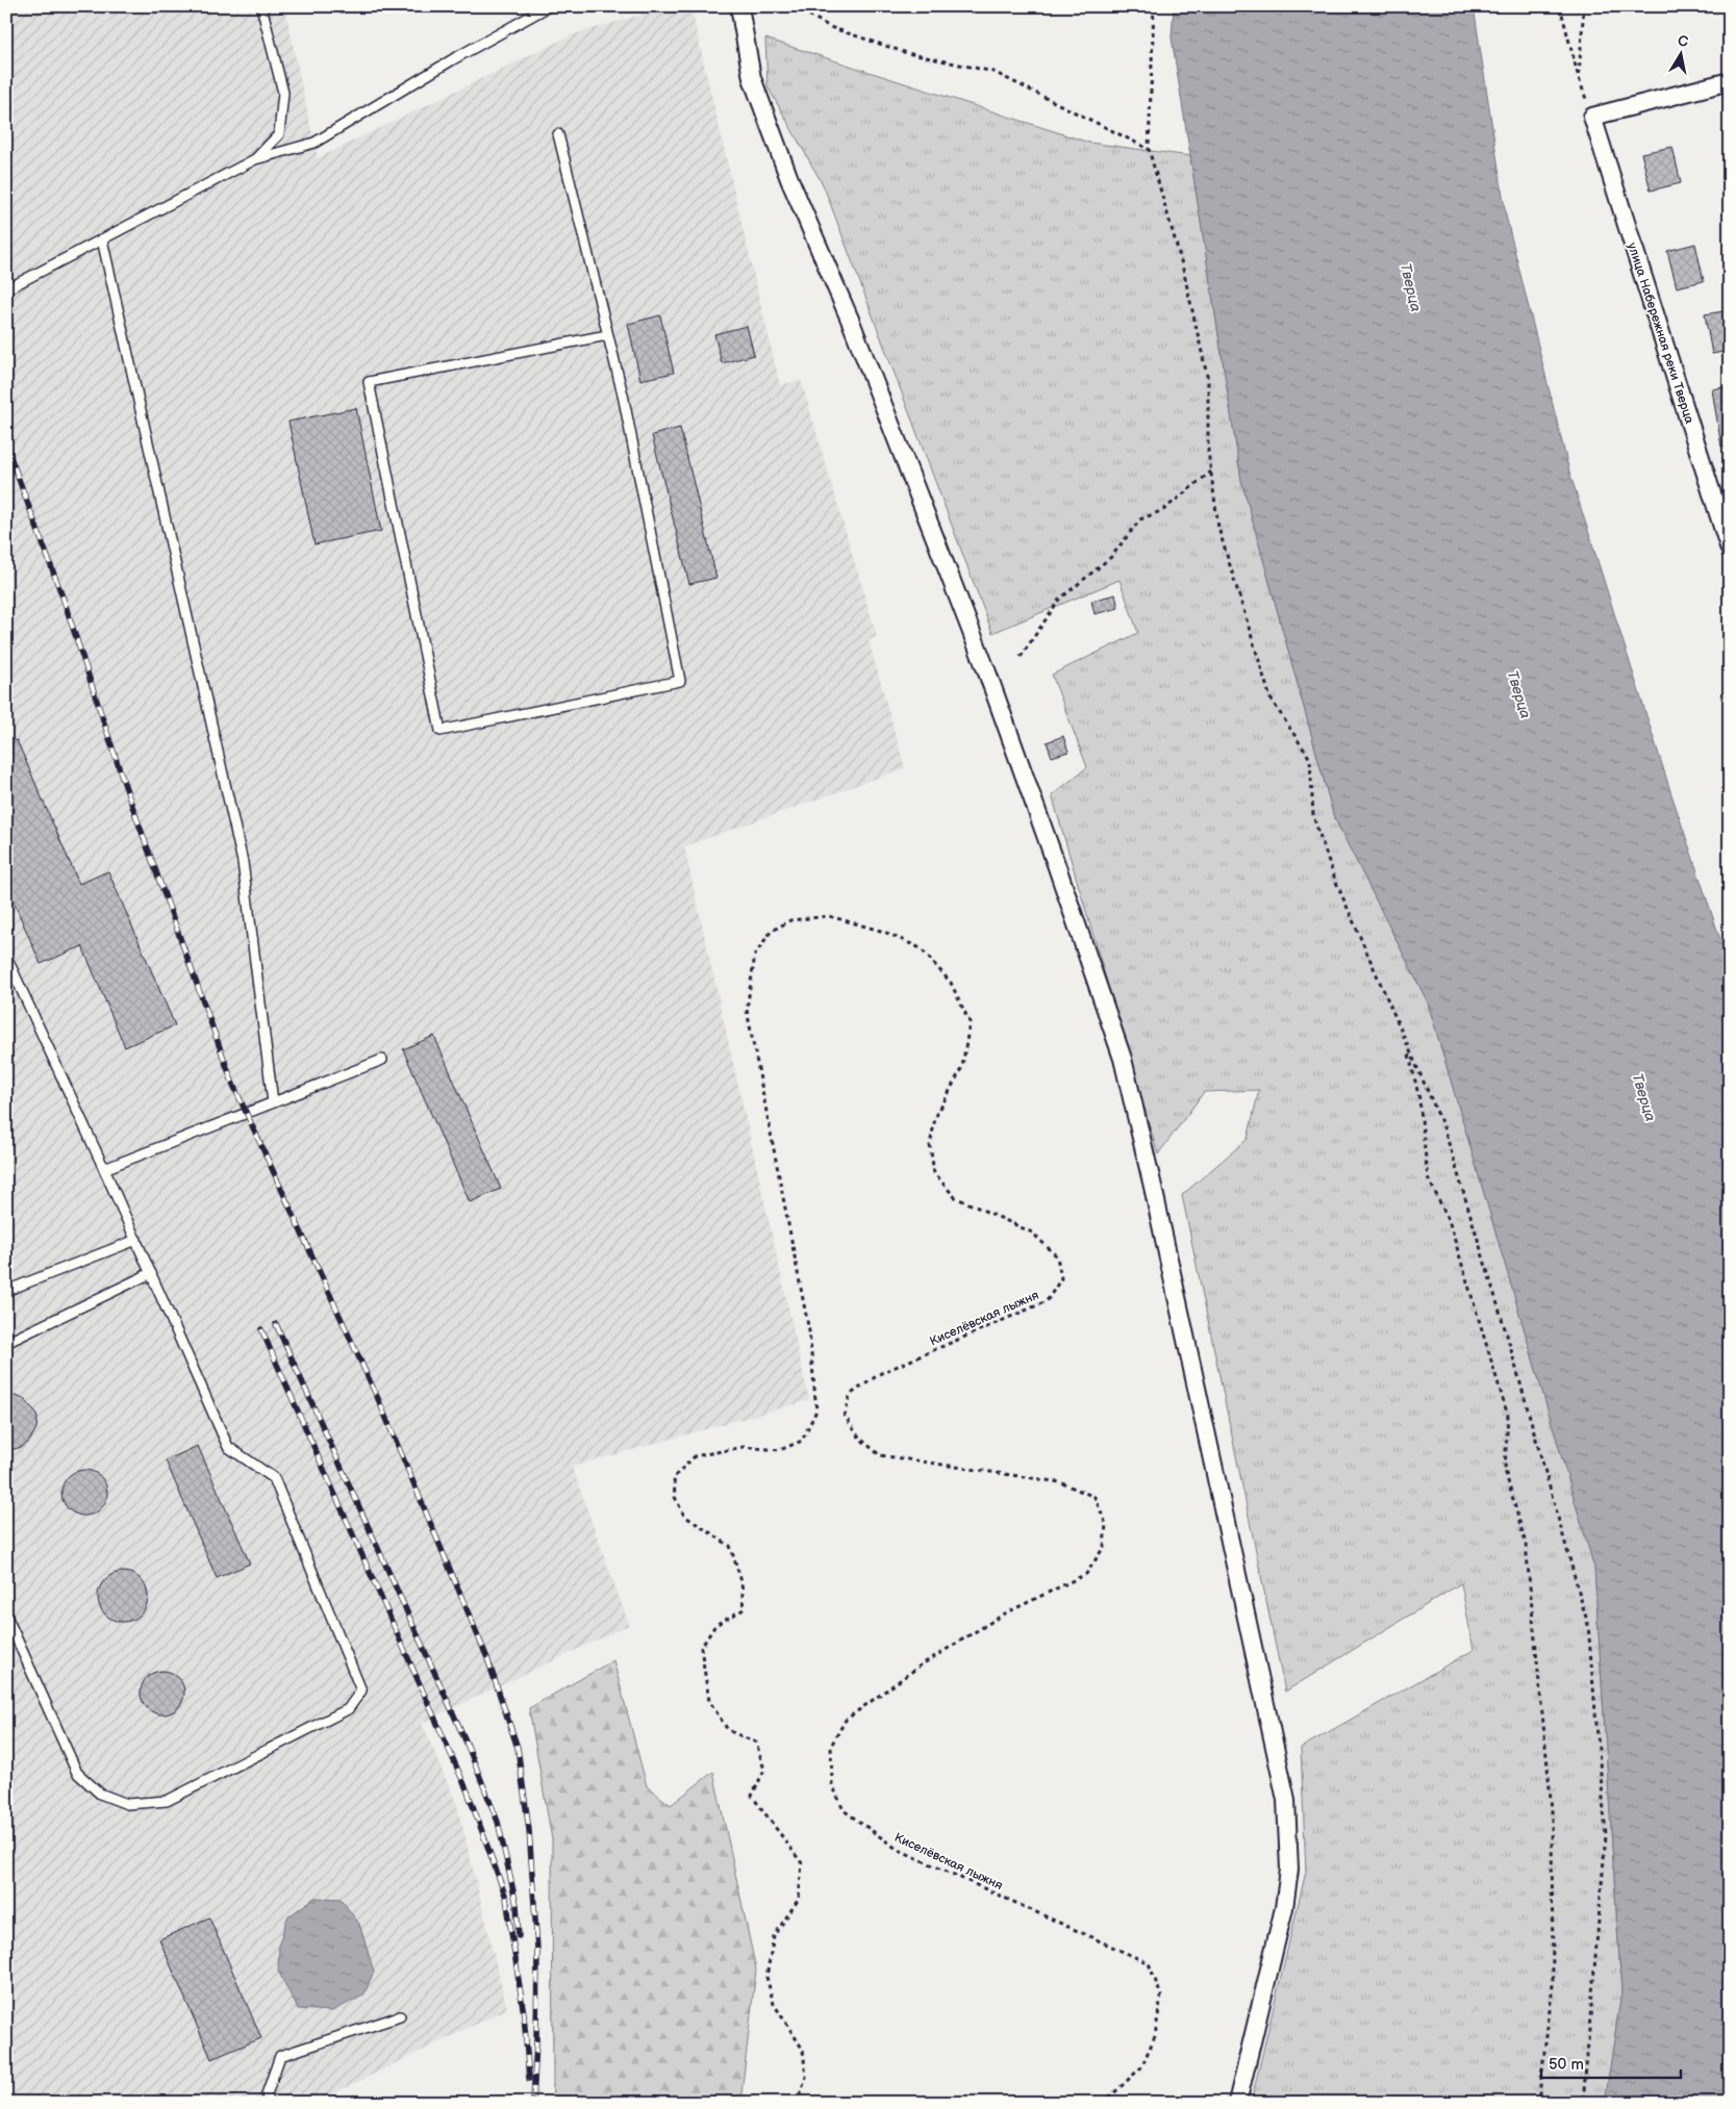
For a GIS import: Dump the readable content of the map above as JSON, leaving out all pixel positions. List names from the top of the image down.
{
  "streets": {
    "street": ["улица Набережная реки Тверца"],
    "path": ["Киселёвская лыжня"]
  },
  "water": ["Тверца"],
  "scale_bar": "50 m",
  "north": "top"
}
